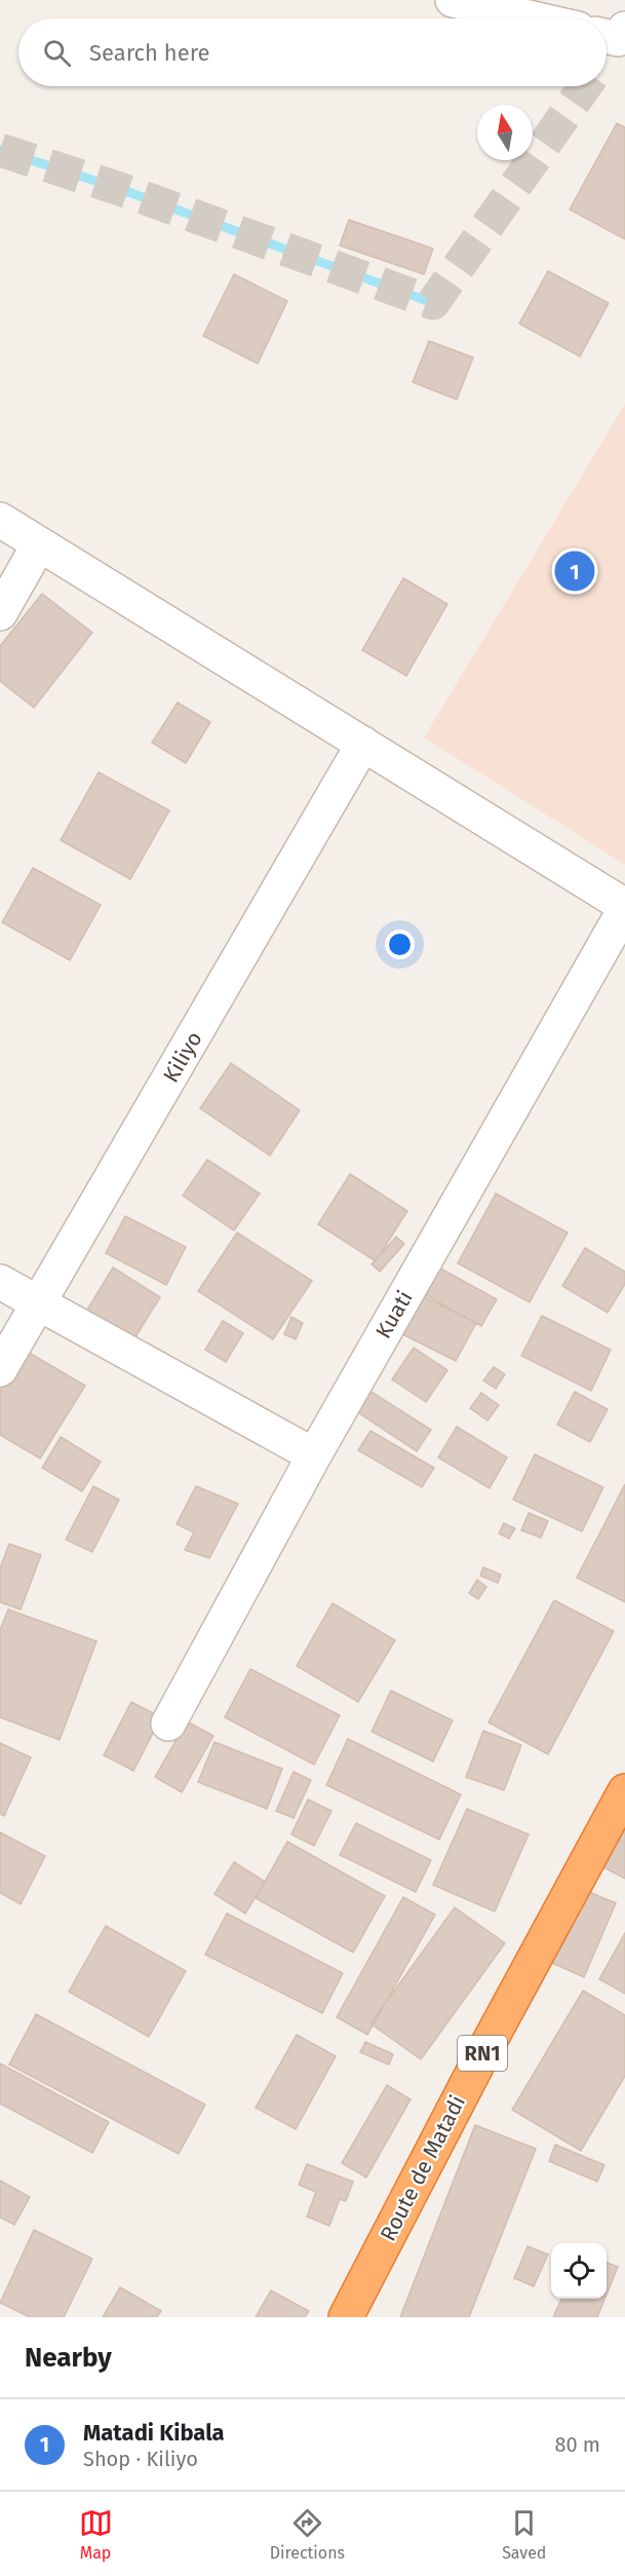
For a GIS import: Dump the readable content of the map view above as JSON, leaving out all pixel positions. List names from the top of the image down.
{
  "streets": {
    "highway": ["RN1", "Route de Matadi"],
    "street": ["Kiliyo", "Kuati"]
  },
  "north": "top",
  "page": {
    "search": "Search here",
    "pins": "1",
    "heading": "Nearby",
    "list": [
      {
        "mark": "1",
        "name": "Matadi Kibala",
        "note": "Shop · Kiliyo",
        "value": "80 m"
      }
    ],
    "nav": ["Map", "Directions", "Saved"]
  }
}
